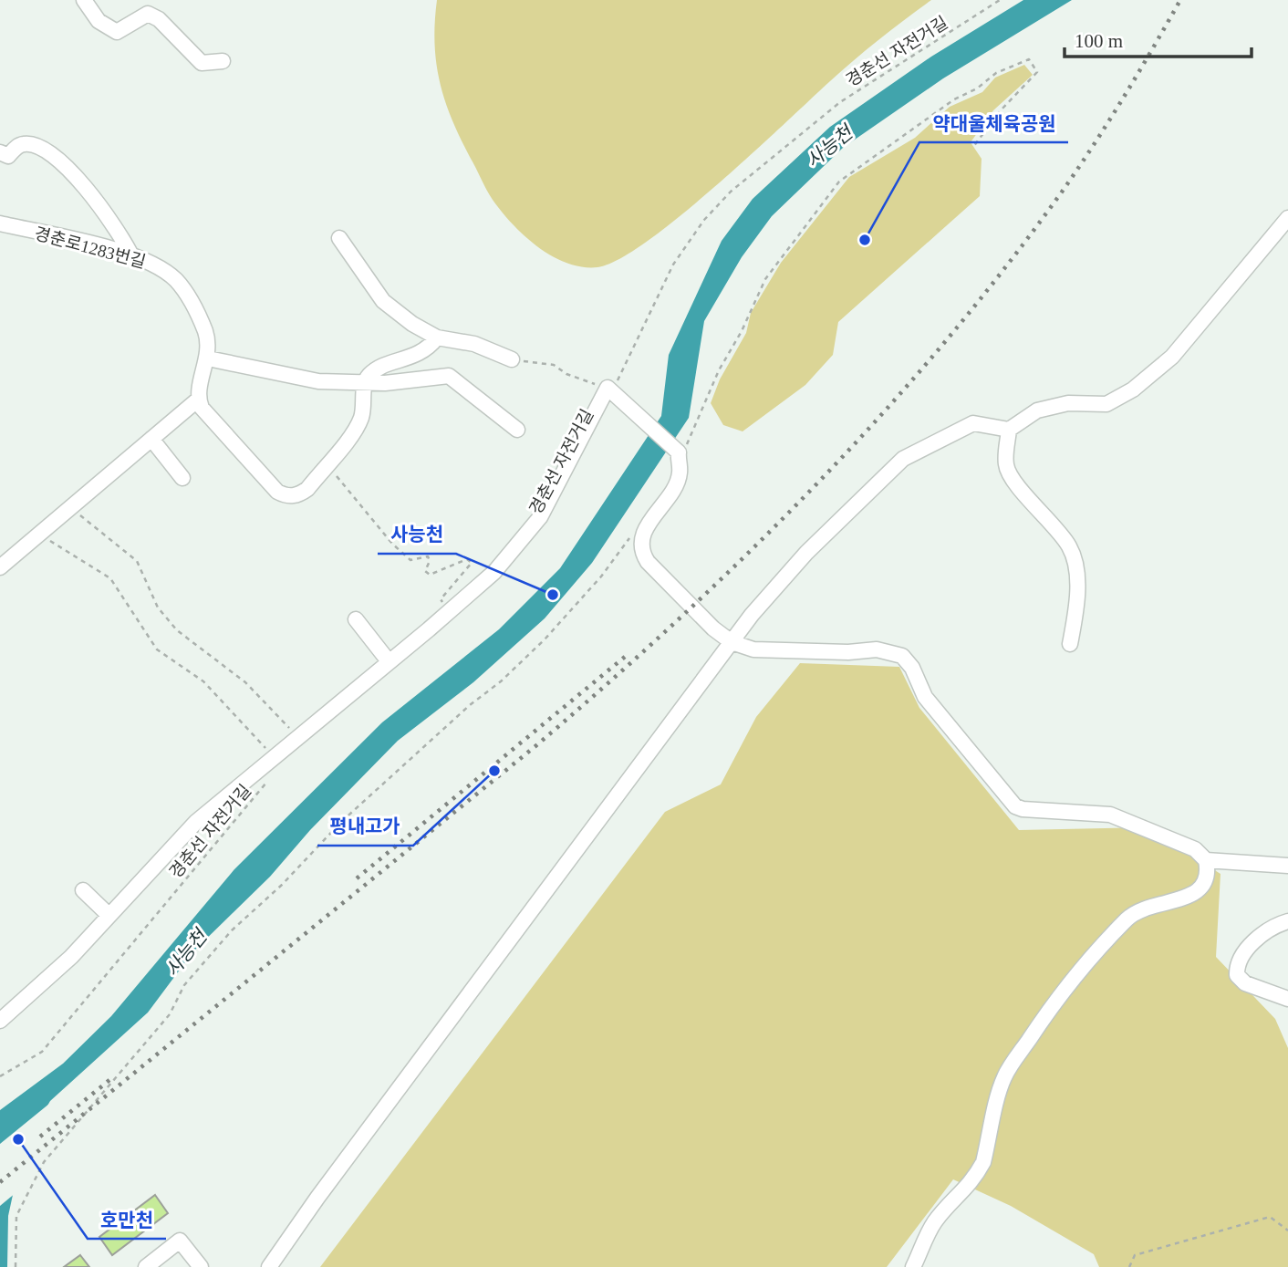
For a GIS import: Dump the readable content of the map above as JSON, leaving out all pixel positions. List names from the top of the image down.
{
  "streets": {
    "street": ["경춘로1283번길"],
    "path": ["경춘선 자전거길"]
  },
  "water": ["사능천"],
  "places": [
    "약대울체육공원",
    "사능천",
    "평내고가",
    "호만천"
  ],
  "scale_bar": "100 m"
}
